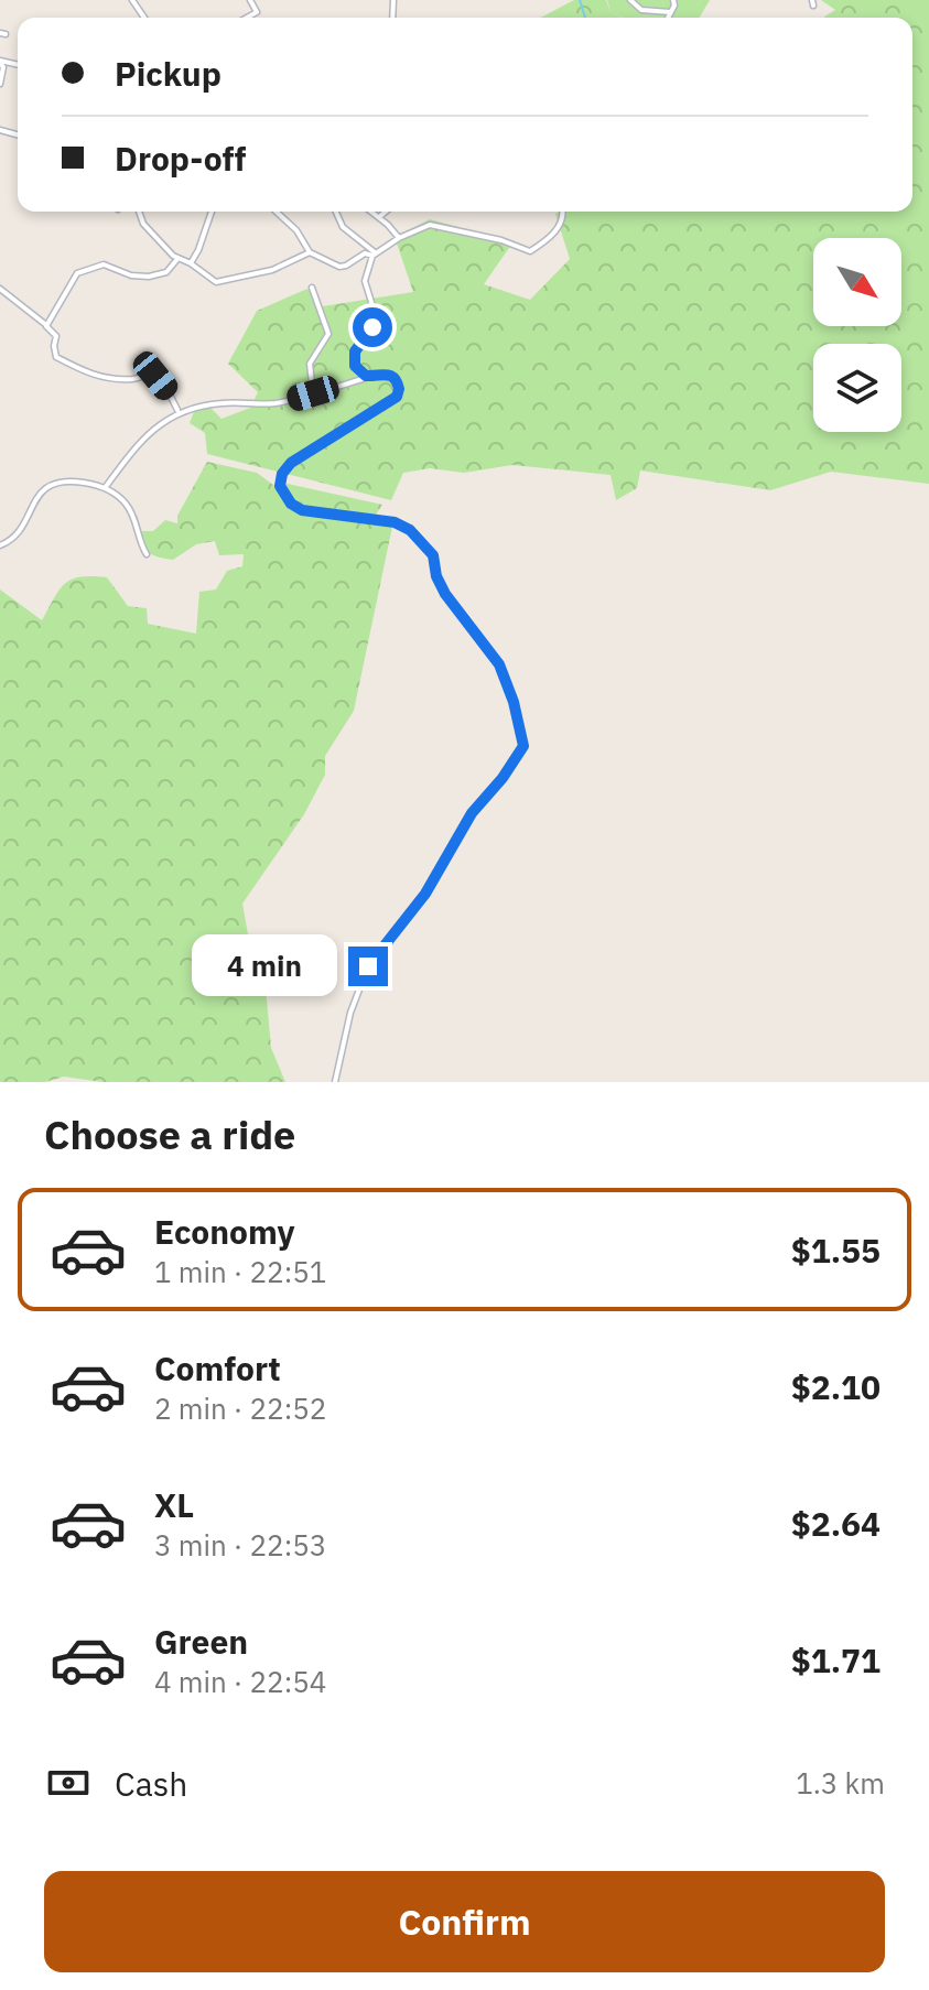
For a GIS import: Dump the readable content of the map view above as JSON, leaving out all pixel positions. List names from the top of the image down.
{
  "north": "bottom right",
  "page": {
    "banner": ["Pickup", "Drop-off"],
    "bubble": "4 min",
    "heading": "Choose a ride",
    "list": [
      {
        "name": "Economy",
        "note": "1 min · 22:51",
        "value": "$1.55"
      },
      {
        "name": "Comfort",
        "note": "2 min · 22:52",
        "value": "$2.10"
      },
      {
        "name": "XL",
        "note": "3 min · 22:53",
        "value": "$2.64"
      },
      {
        "name": "Green",
        "note": "4 min · 22:54",
        "value": "$1.71"
      }
    ],
    "pay": ["Cash", "1.3 km"],
    "buttons": "Confirm"
  }
}
